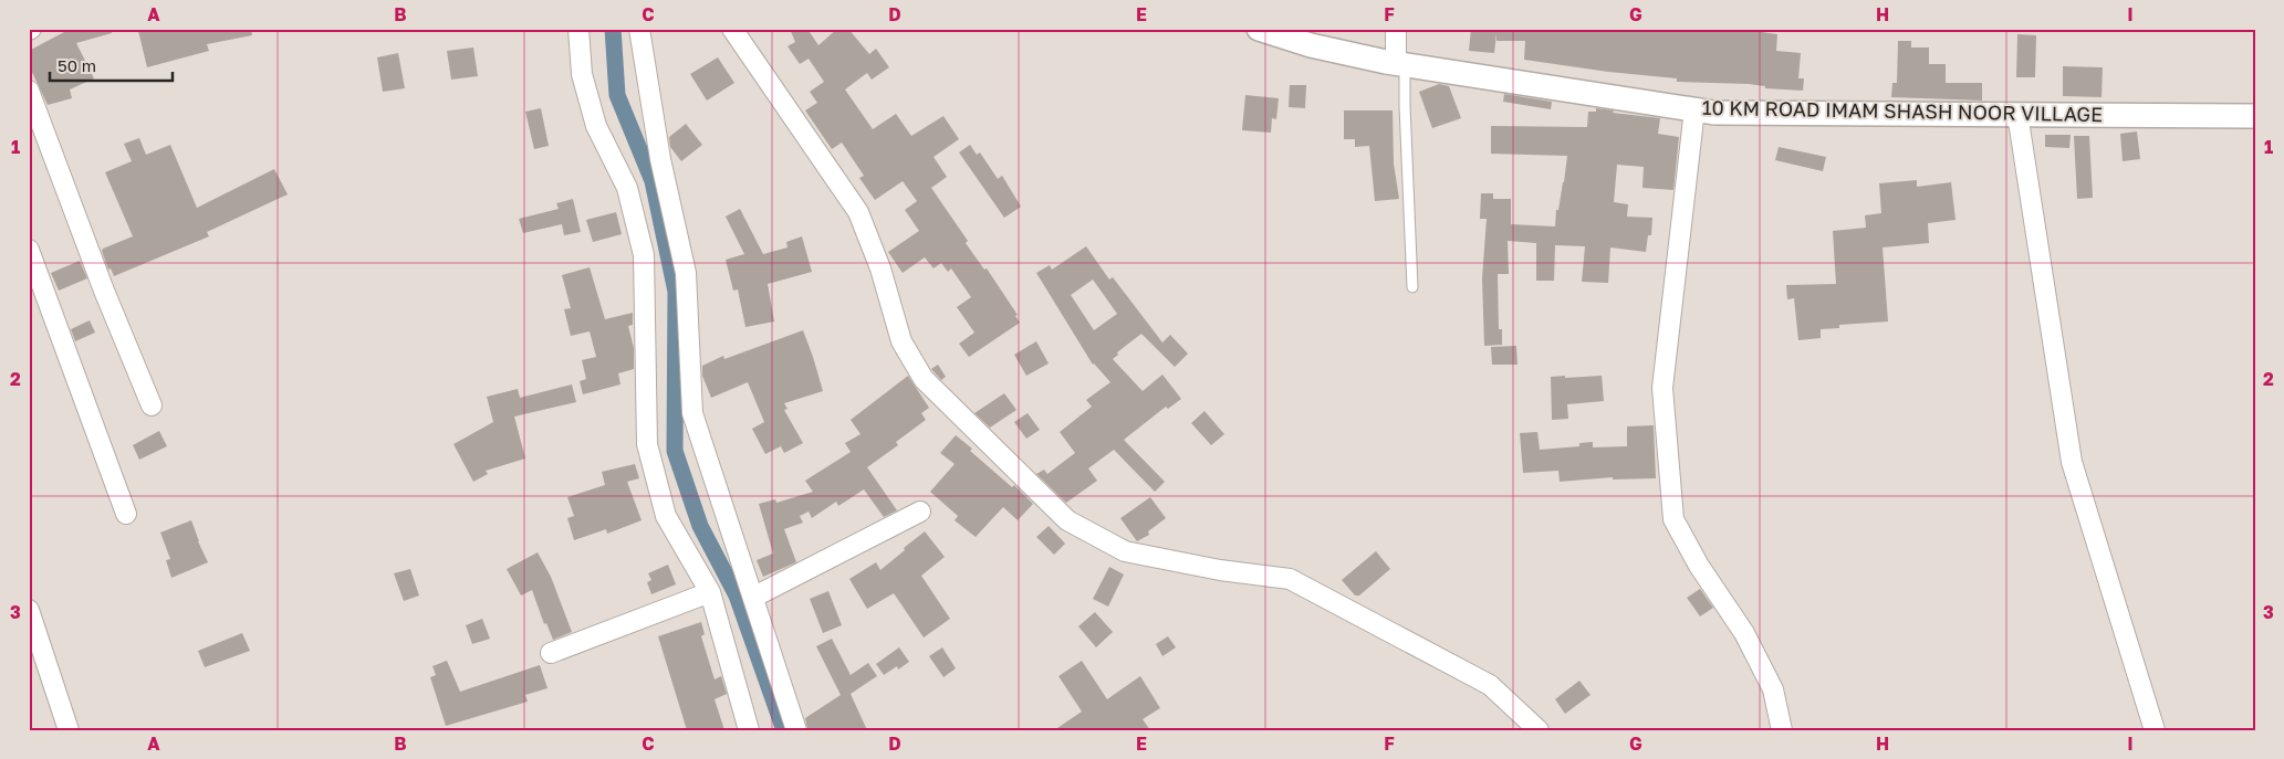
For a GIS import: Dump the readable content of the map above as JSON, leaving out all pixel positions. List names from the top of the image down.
{
  "streets": {
    "street": ["10 KM ROAD IMAM SHASH NOOR VILLAGE"]
  },
  "scale_bar": "50 m",
  "grid": {
    "columns": [
      "A",
      "B",
      "C",
      "D",
      "E",
      "F",
      "G",
      "H",
      "I"
    ],
    "rows": ["1", "2", "3"]
  }
}
